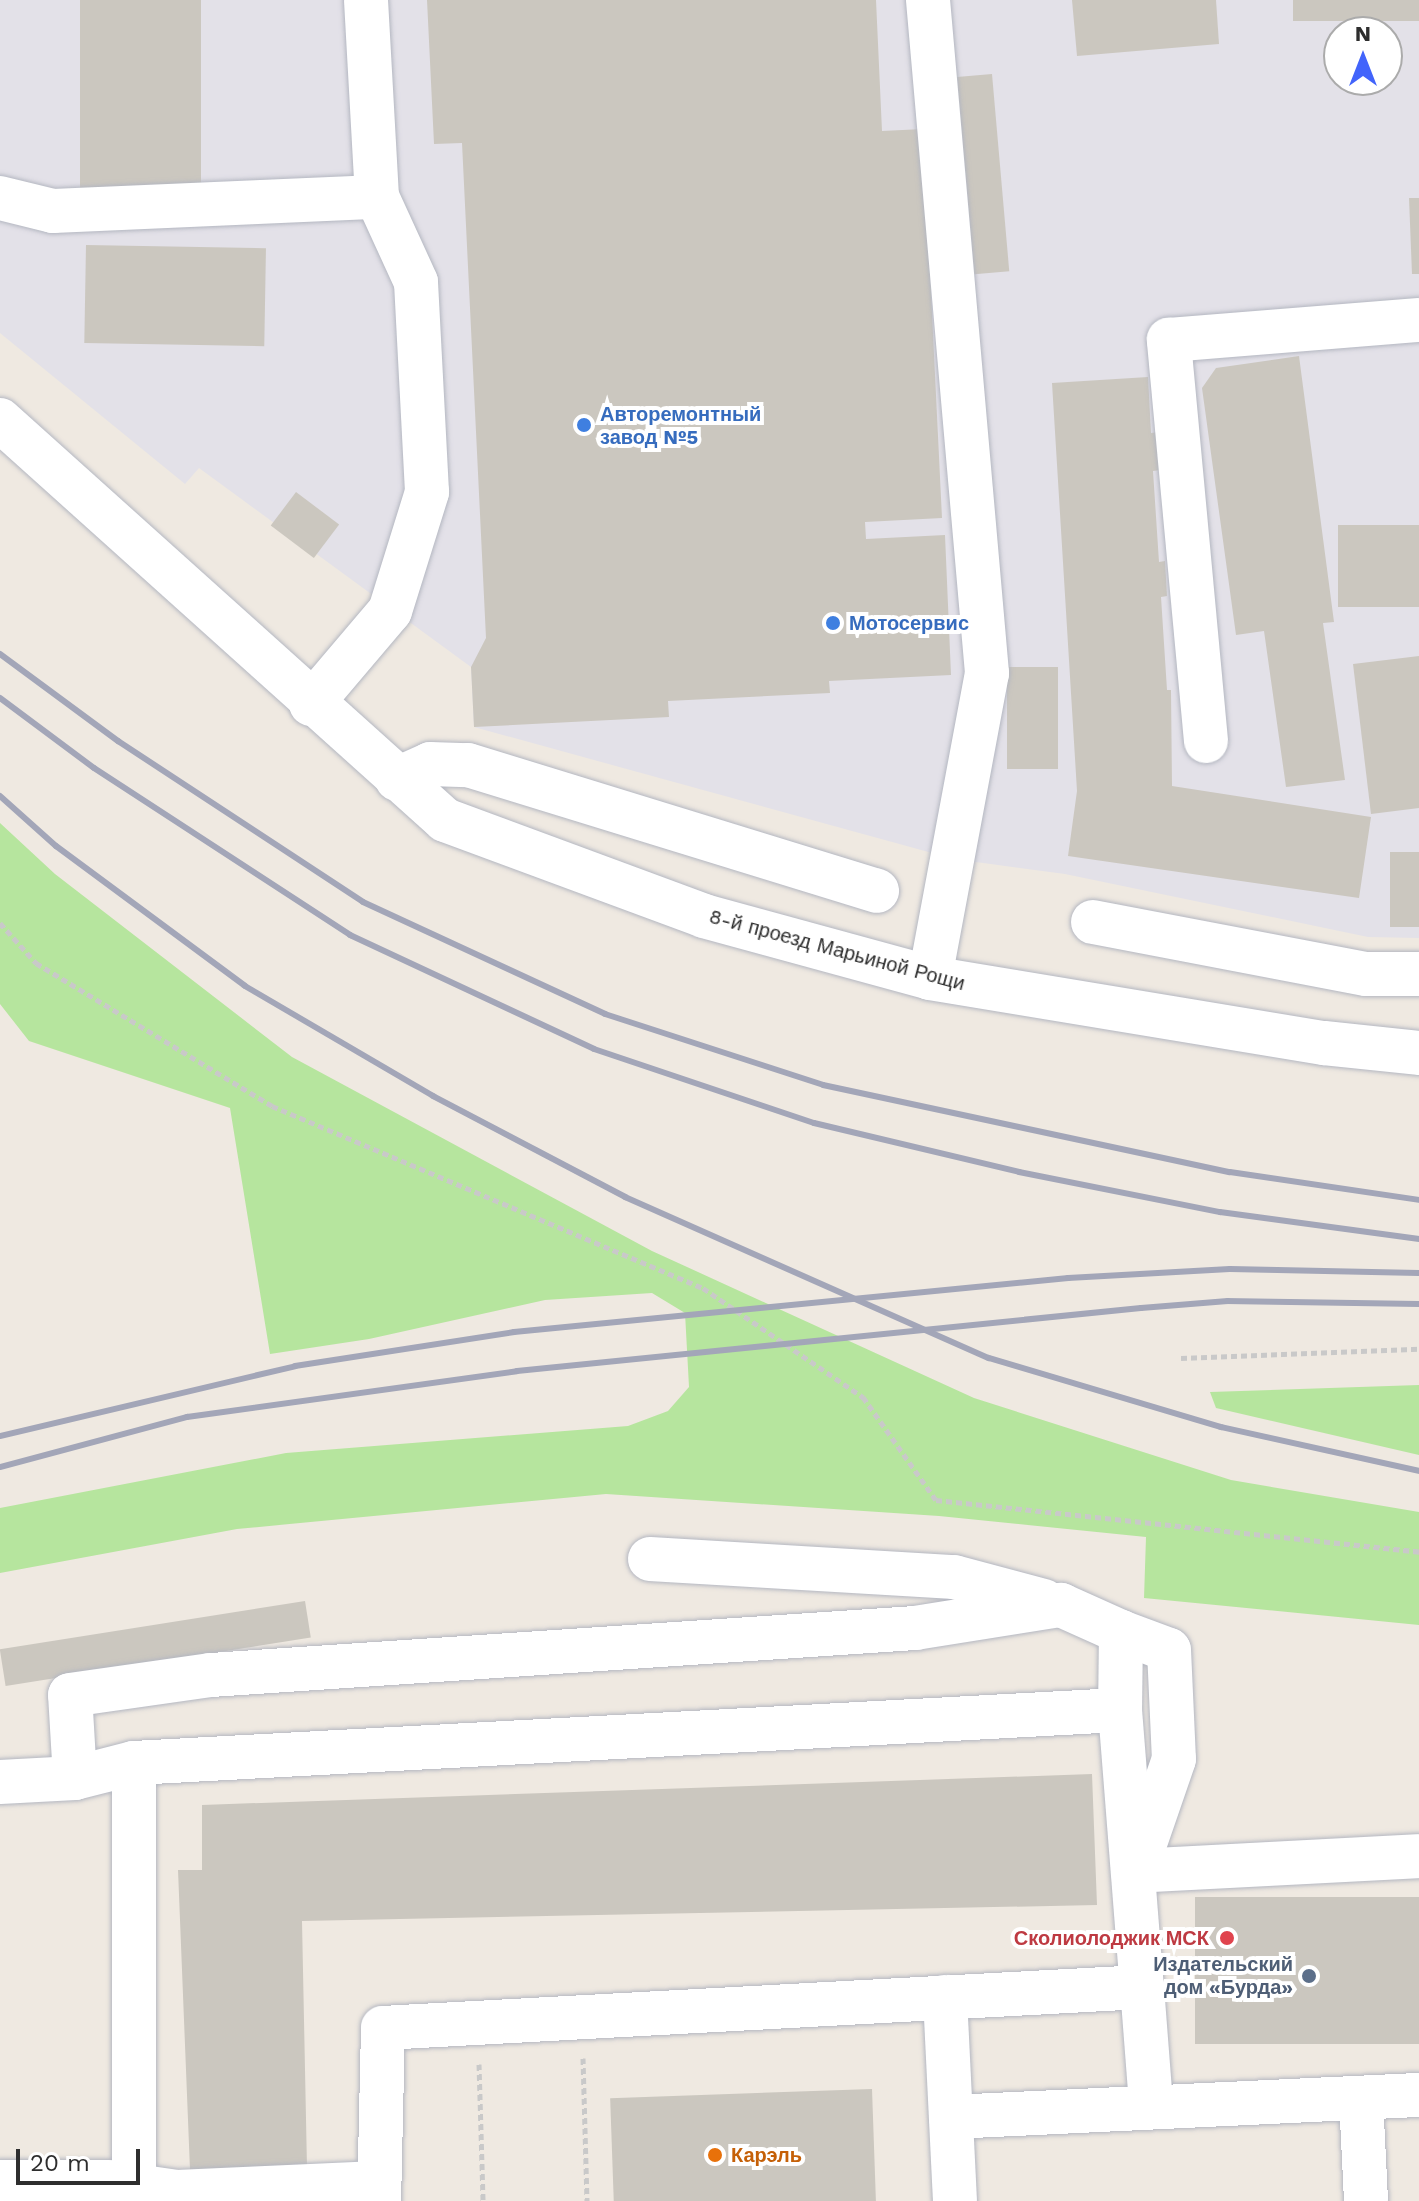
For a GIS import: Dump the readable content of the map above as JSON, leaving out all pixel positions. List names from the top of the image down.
{
  "streets": {
    "street": ["8-й проезд Марьиной Рощи"]
  },
  "places": [
    "Авторемонтный завод №5",
    "Мотосервис",
    "Сколиолоджик МСК",
    "Издательский дом «Бурда»",
    "Карэль"
  ],
  "scale_bar": "20 m",
  "north": "top"
}
